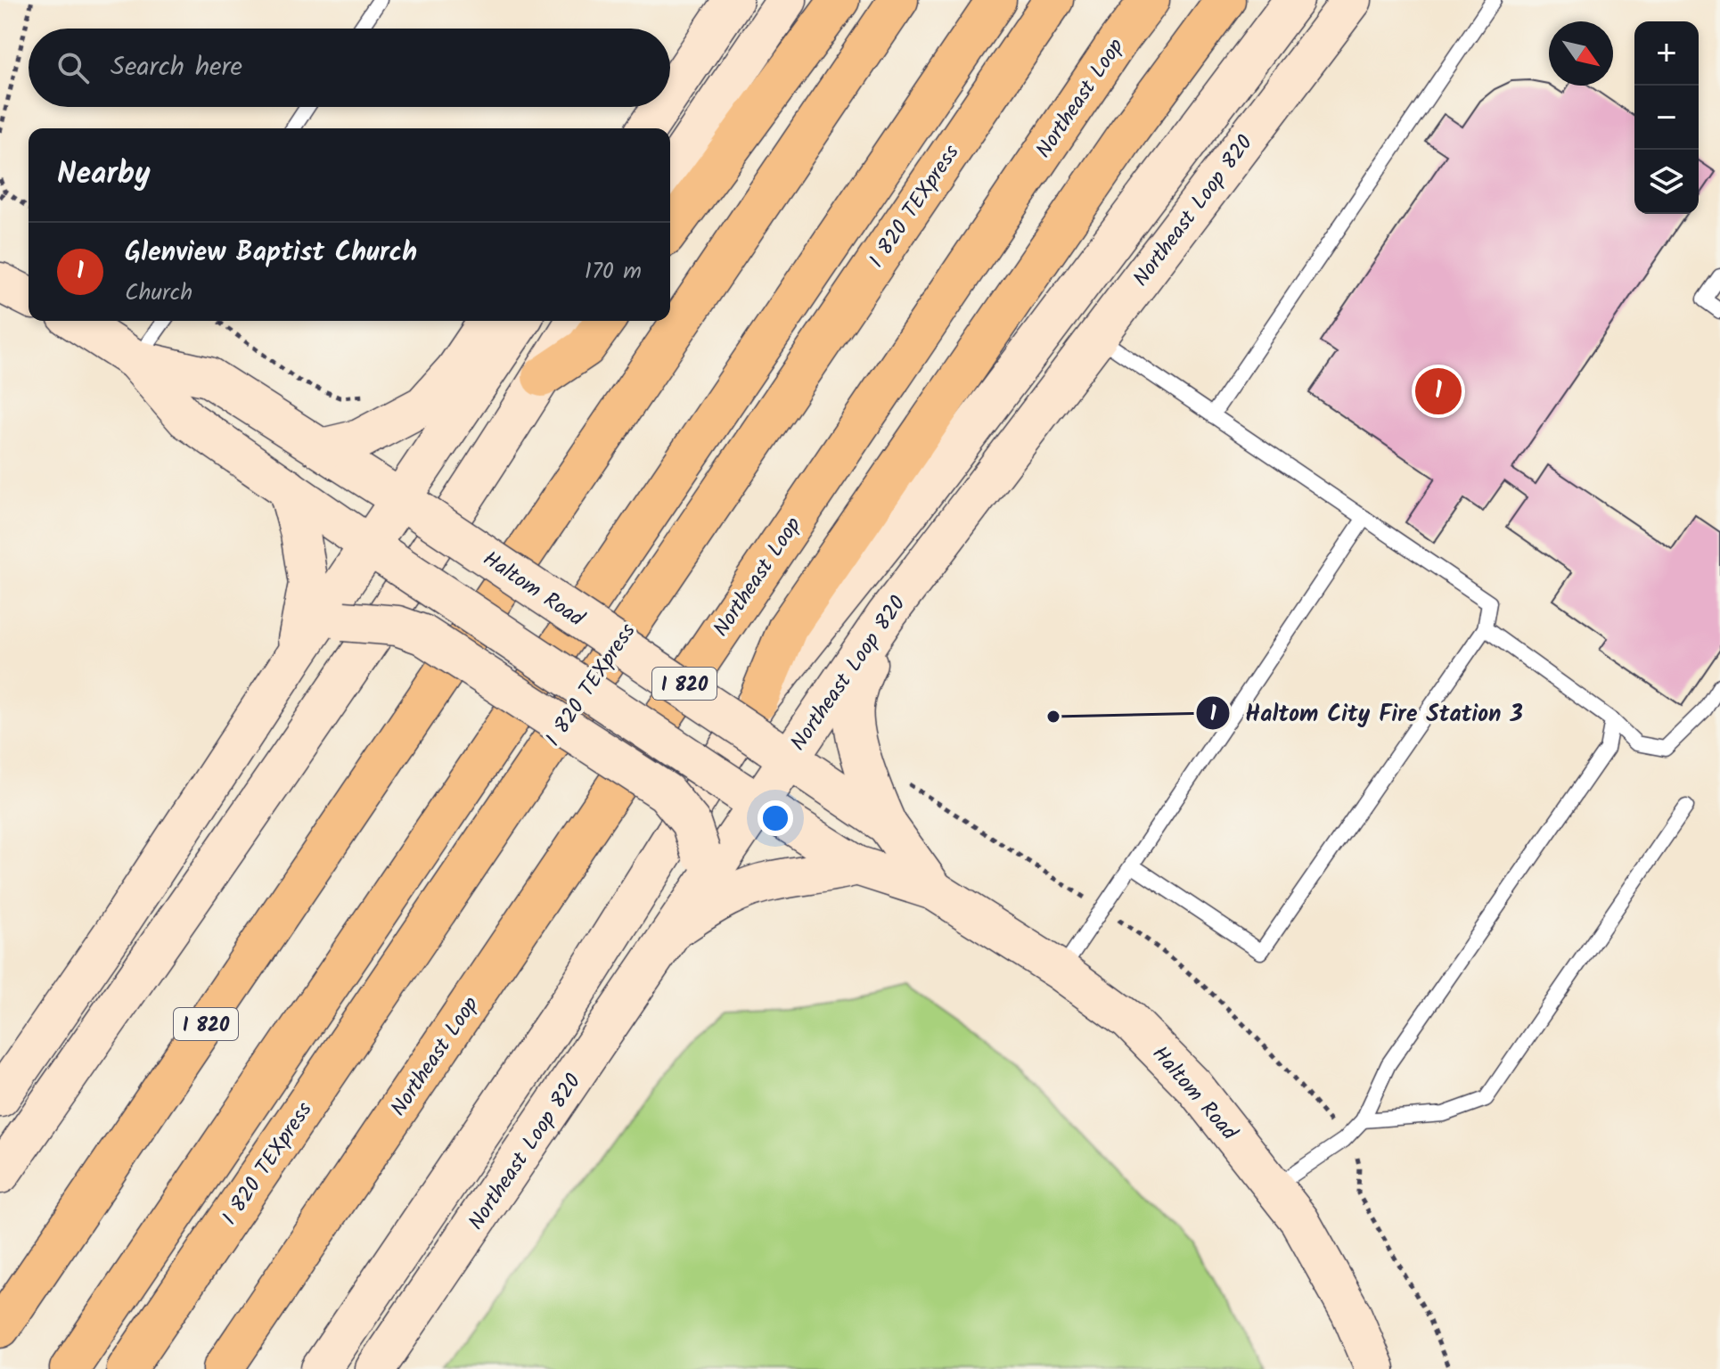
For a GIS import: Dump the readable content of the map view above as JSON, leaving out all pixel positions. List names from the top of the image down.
{
  "streets": {
    "highway": ["Northeast Loop", "I 820 TEXpress", "I 820"],
    "main road": ["Northeast Loop 820", "Haltom Road"]
  },
  "crossings": [
    ["Northeast Loop 820", "Haltom Road"]
  ],
  "places": ["Haltom City Fire Station 3"],
  "north": "bottom right",
  "page": {
    "map_buttons": ["+", "−"],
    "search": "Search here",
    "heading": "Nearby",
    "list": [
      {
        "mark": "1",
        "name": "Glenview Baptist Church",
        "note": "Church",
        "value": "170 m"
      }
    ],
    "pins": "1"
  }
}
